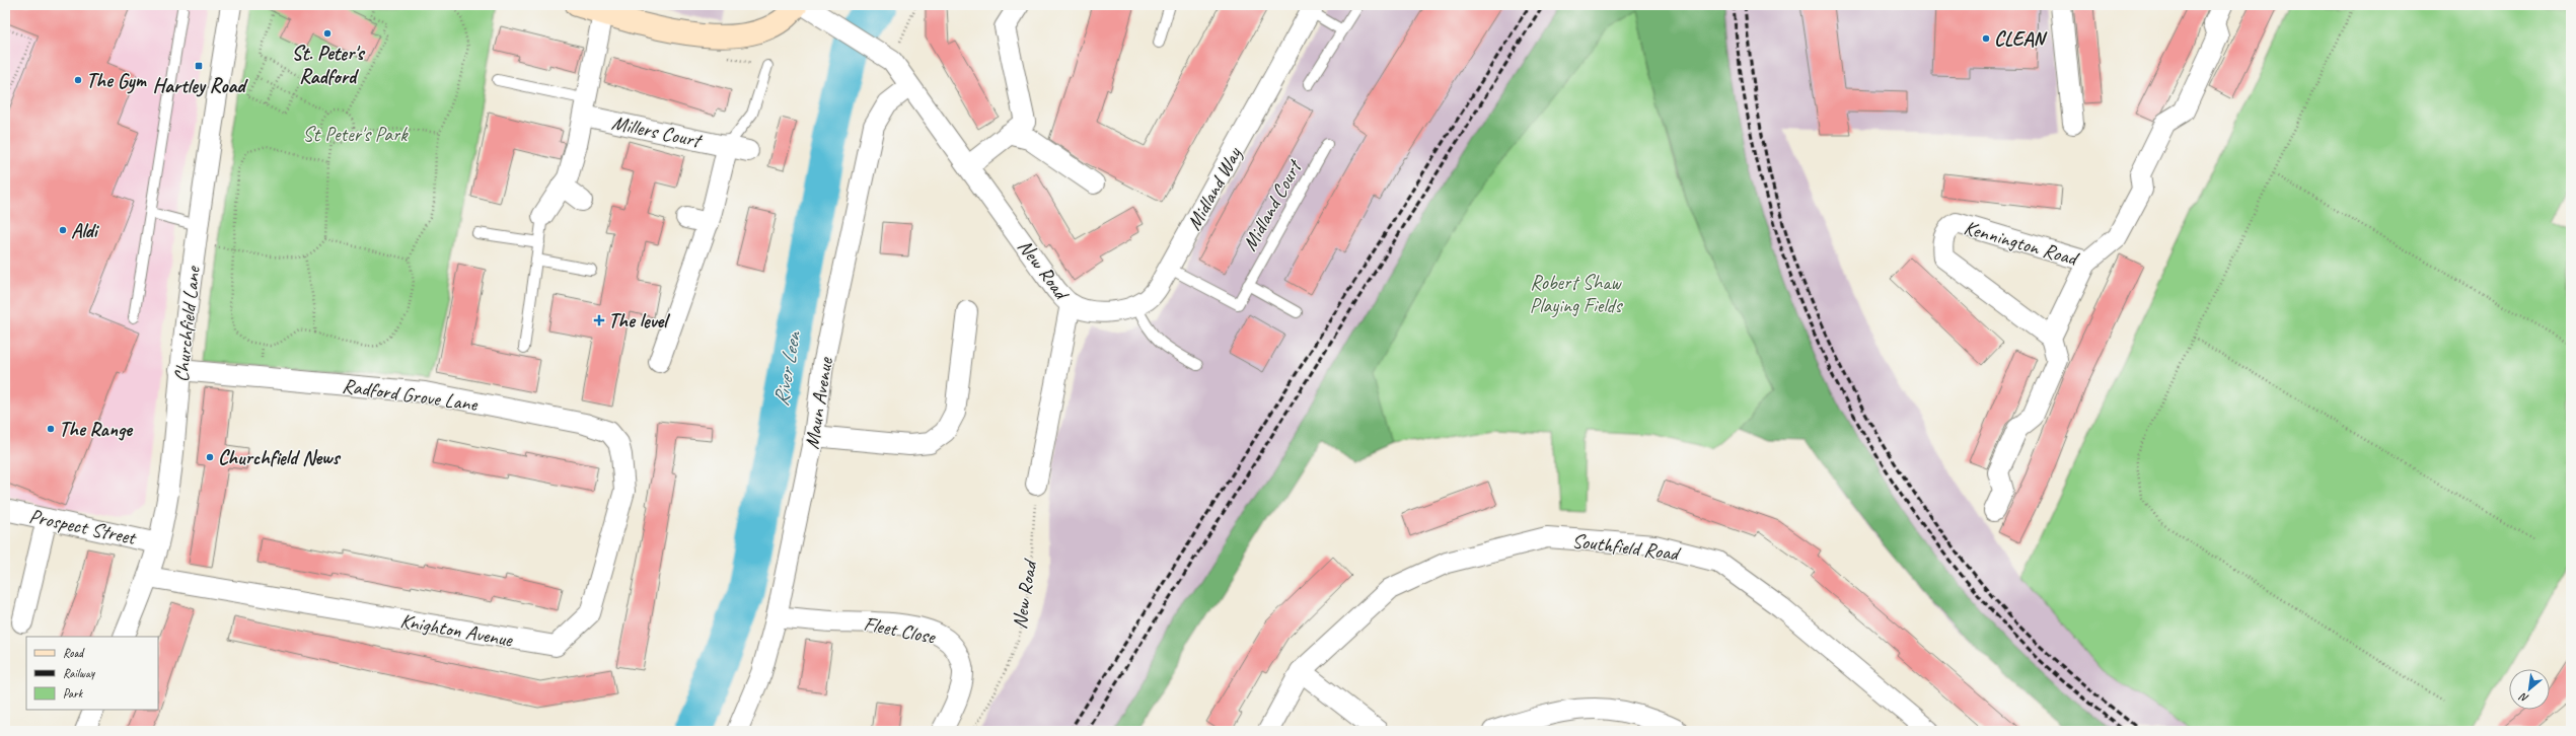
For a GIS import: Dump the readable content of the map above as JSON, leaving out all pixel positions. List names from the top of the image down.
{
  "streets": {
    "street": [
      "Millers Court",
      "Midland Way",
      "Kennington Road",
      "New Road",
      "Churchfield Lane",
      "Radford Grove Lane",
      "Maun Avenue",
      "Prospect Street",
      "Southfield Road",
      "Knighton Avenue",
      "Fleet Close"
    ],
    "lane": ["Midland Court"]
  },
  "crossings": [
    ["Midland Way", "Midland Court"],
    ["Midland Way", "New Road"],
    ["New Road", "Maun Avenue"],
    ["Churchfield Lane", "Radford Grove Lane"],
    ["Churchfield Lane", "Prospect Street"],
    ["Churchfield Lane", "Knighton Avenue"],
    ["Radford Grove Lane", "Knighton Avenue"],
    ["Maun Avenue", "Fleet Close"]
  ],
  "water": ["River Leen"],
  "parks": ["St Peter's Park", "Robert Shaw Playing Fields"],
  "places": {
    "other": [
      "St. Peter's Radford",
      "CLEAN",
      "The Gym",
      "Aldi",
      "The Range",
      "Churchfield News"
    ],
    "transit": ["Hartley Road"],
    "health": ["The level"]
  },
  "legend": ["Road", "Railway", "Park"],
  "north": "bottom left"
}
